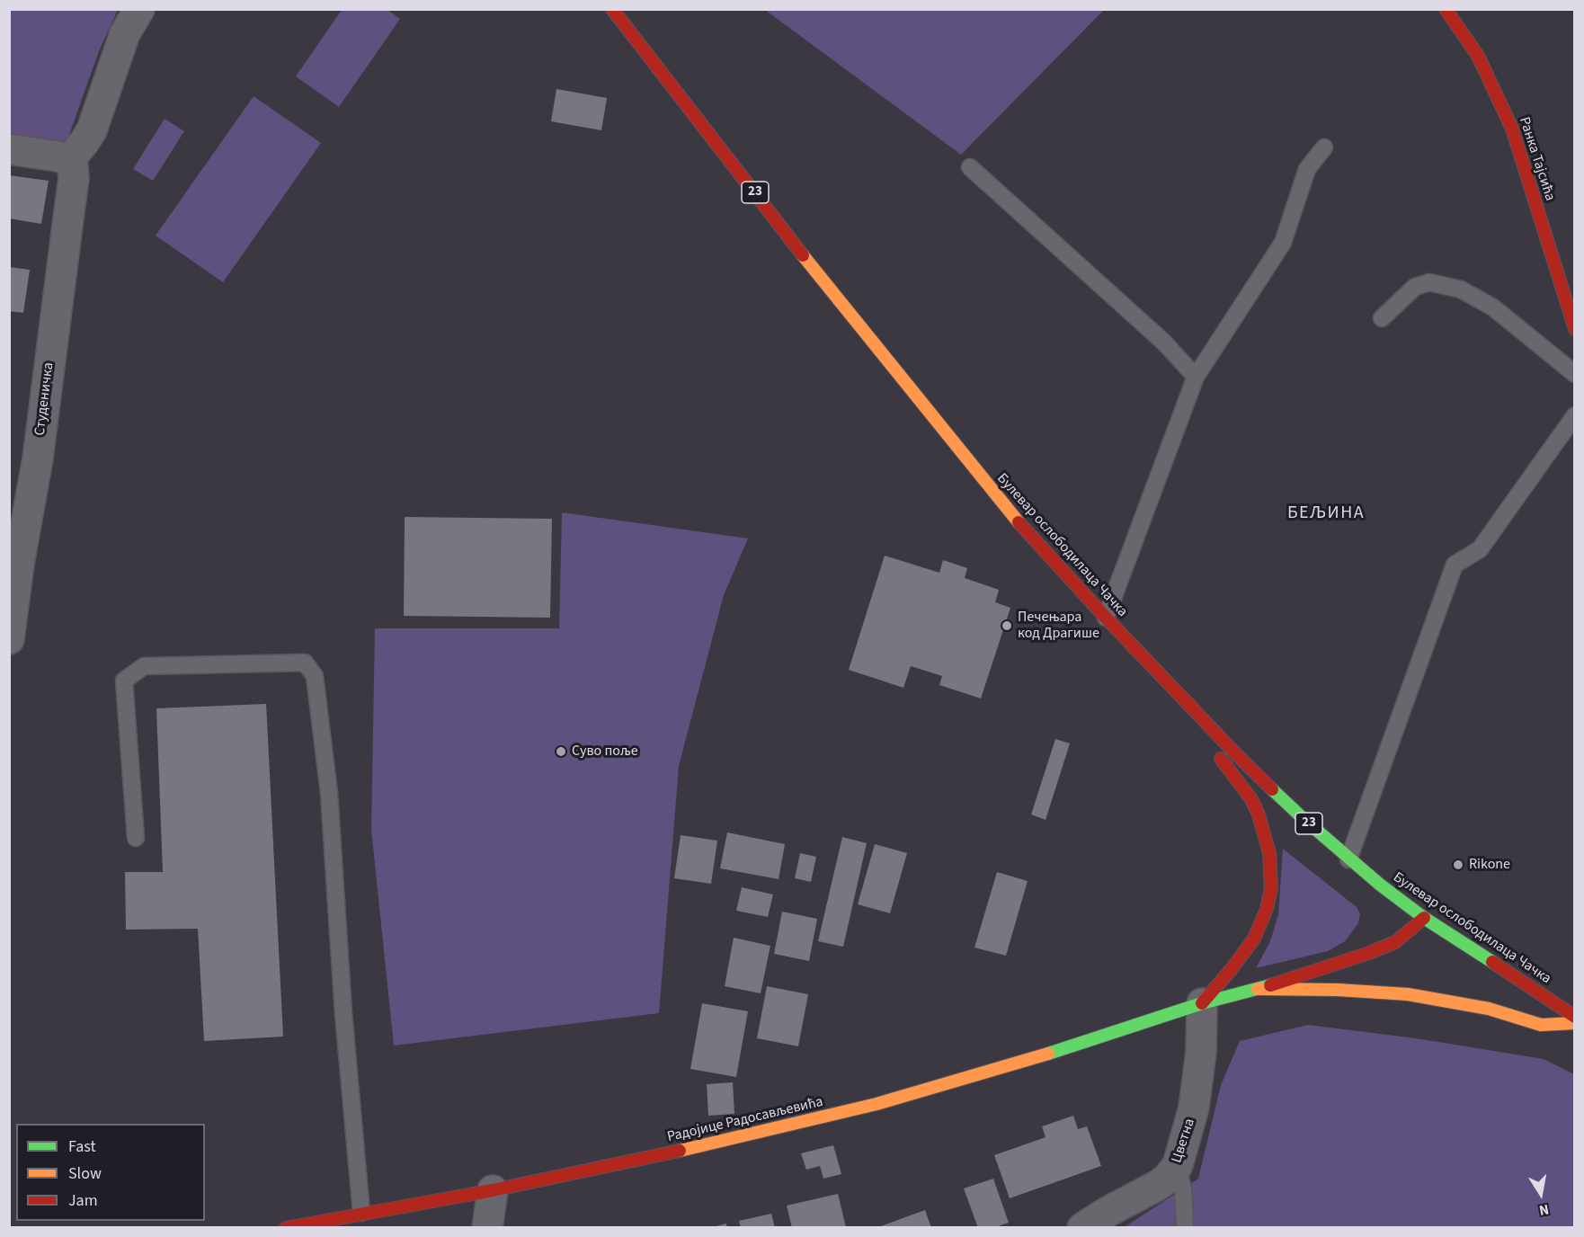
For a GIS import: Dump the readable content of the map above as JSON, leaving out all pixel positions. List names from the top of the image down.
{
  "streets": {
    "main road": [
      "Ранка Тајсића",
      "23",
      "Булевар ослободилаца Чачка",
      "Радојице Радосављевића"
    ],
    "street": ["Студеничка", "Цветна"]
  },
  "crossings": [
    ["Радојице Радосављевића", "Цветна"]
  ],
  "districts": ["БЕЉИНА"],
  "places": ["Печењара код Драгише", "Суво поље", "Rikone"],
  "legend": ["Fast", "Slow", "Jam"],
  "north": "bottom"
}
